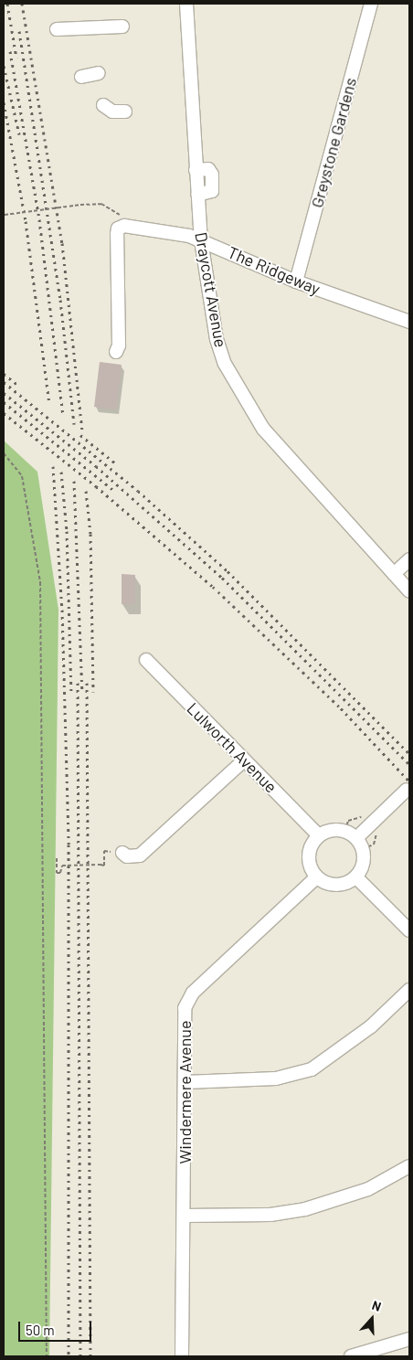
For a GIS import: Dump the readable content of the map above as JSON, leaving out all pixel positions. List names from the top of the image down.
{
  "streets": {
    "street": [
      "Greystone Gardens",
      "The Ridgeway",
      "Draycott Avenue",
      "Lulworth Avenue",
      "Windermere Avenue"
    ]
  },
  "crossings": [
    ["Greystone Gardens", "The Ridgeway"],
    ["The Ridgeway", "Draycott Avenue"],
    ["Lulworth Avenue", "Windermere Avenue"]
  ],
  "scale_bar": "50 m",
  "north": "top"
}
